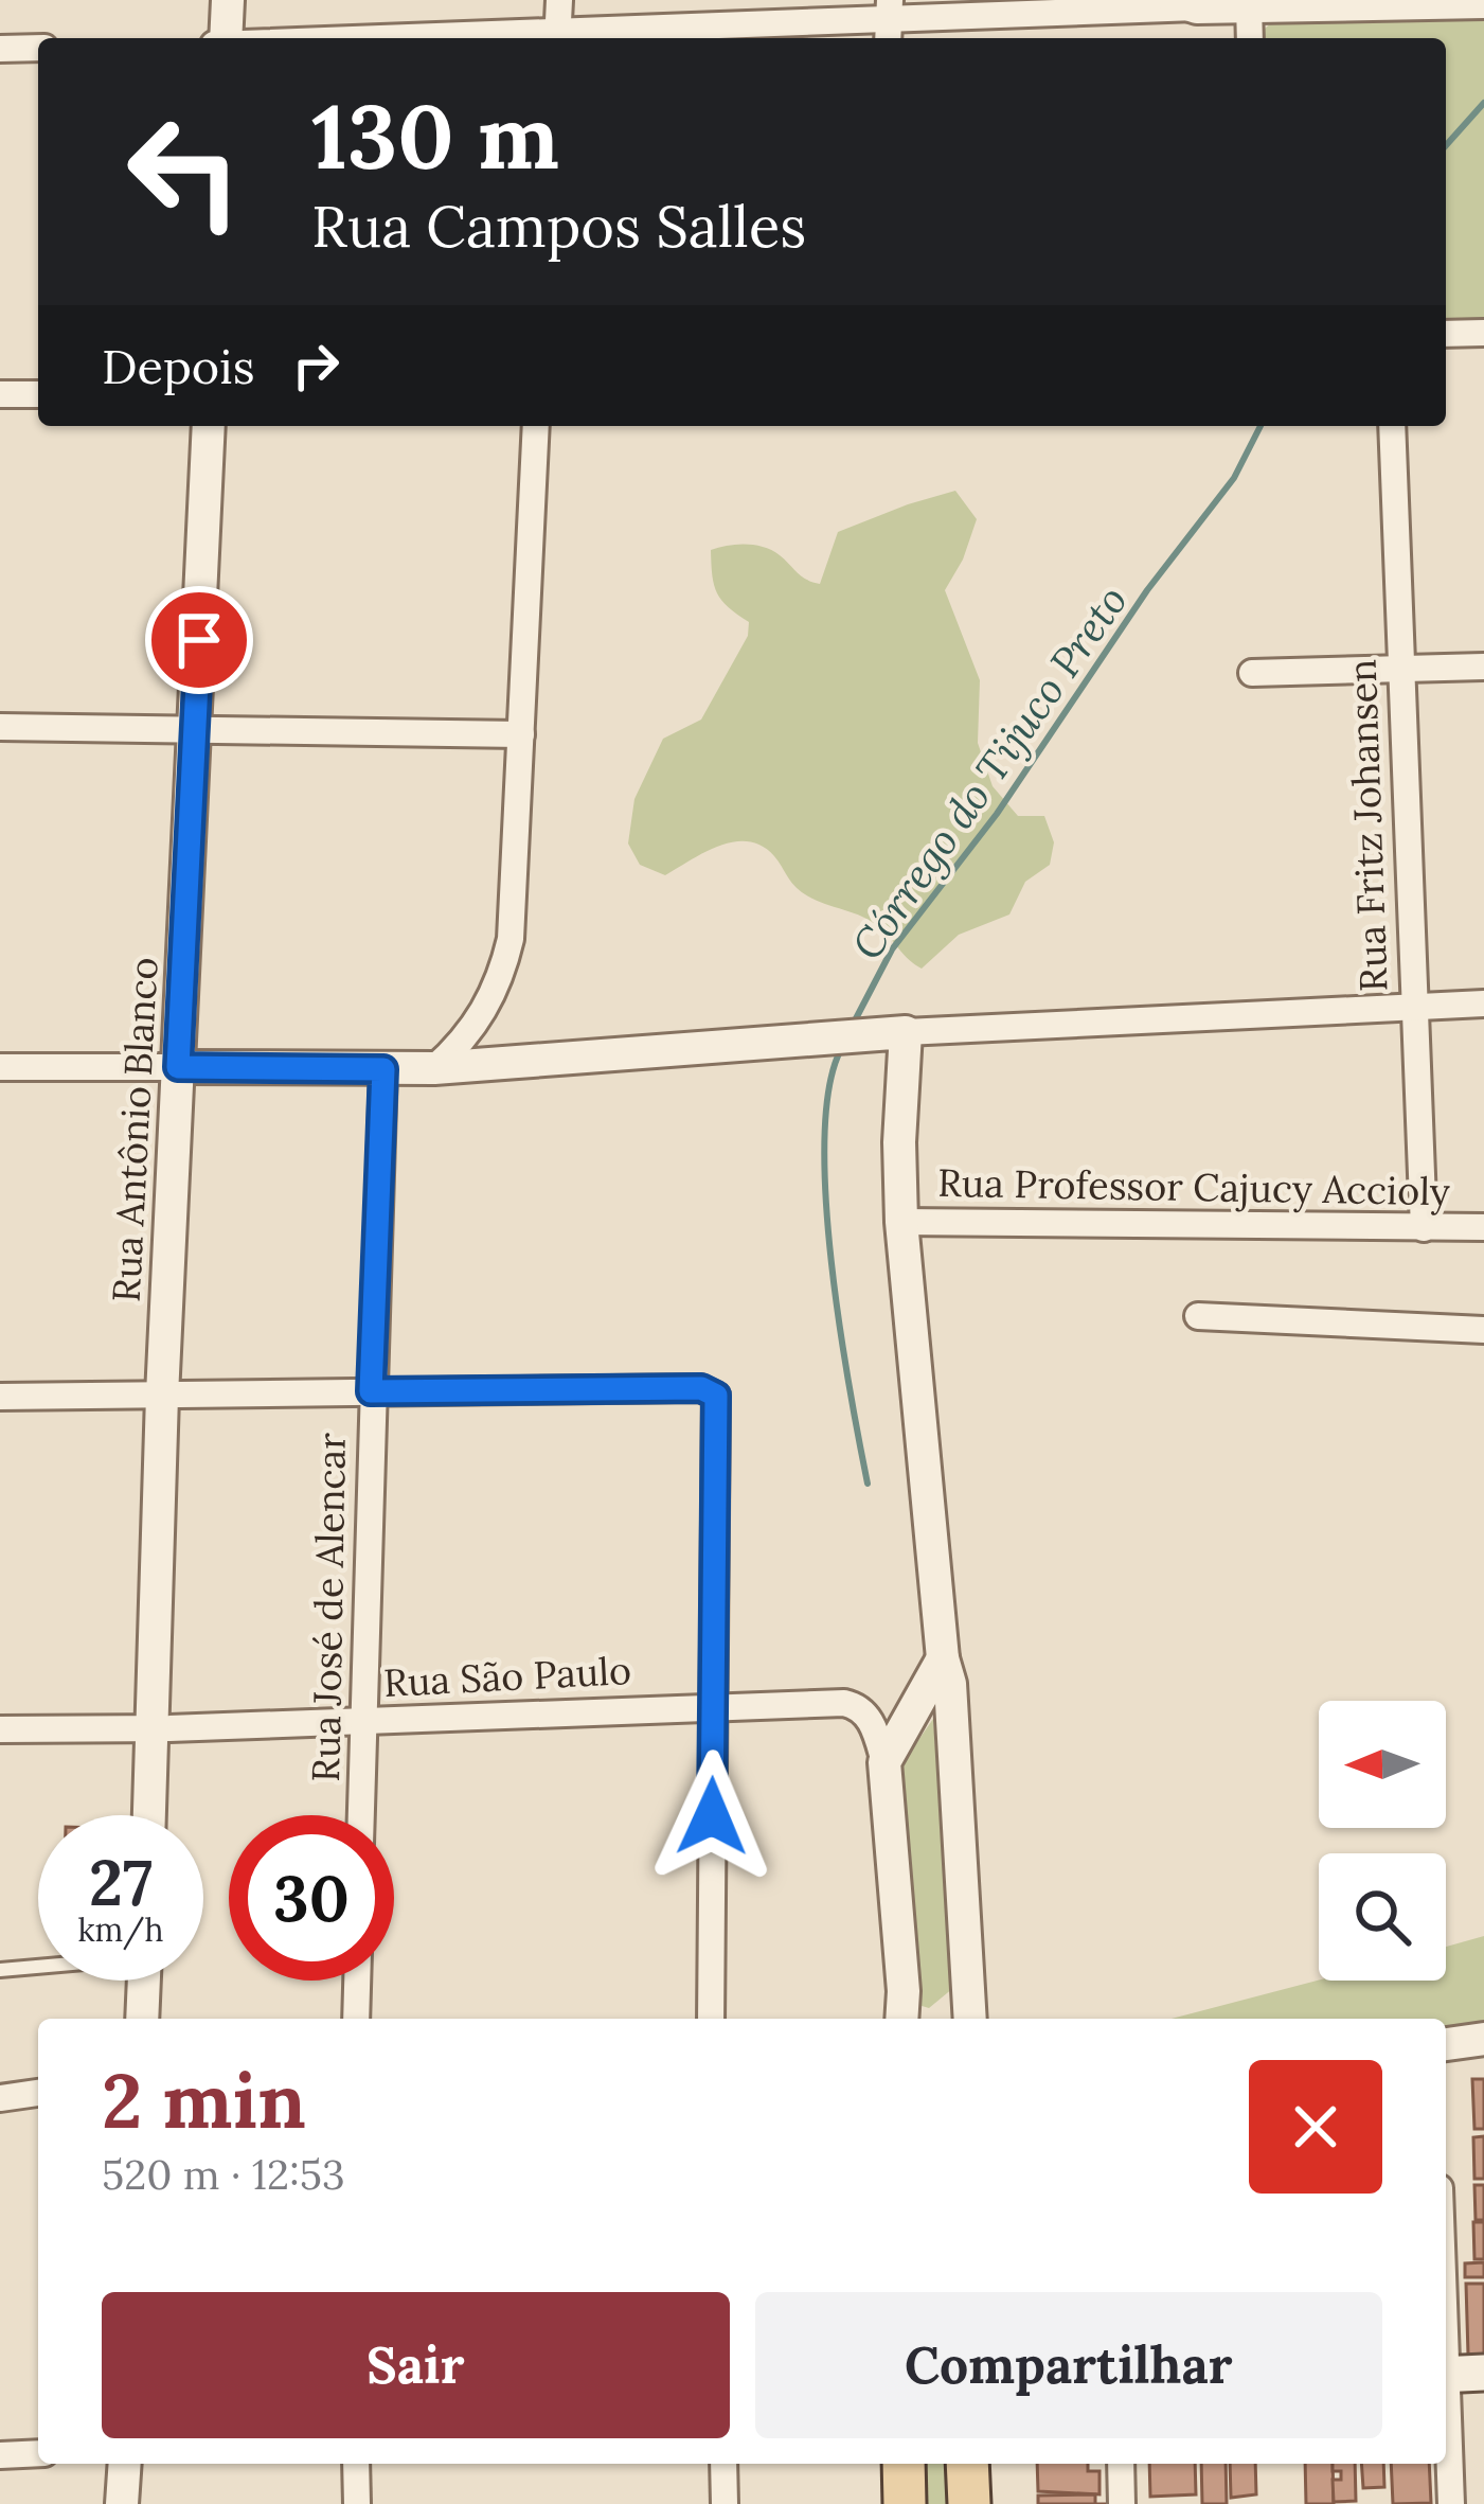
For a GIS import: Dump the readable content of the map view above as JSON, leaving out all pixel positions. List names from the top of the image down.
{
  "streets": {
    "street": [
      "Rua Fritz Johansen",
      "Rua Antônio Blanco",
      "Rua Professor Cajucy Accioly",
      "Rua José de Alencar",
      "Rua São Paulo"
    ]
  },
  "crossings": [
    ["Rua Fritz Johansen", "Rua Professor Cajucy Accioly"],
    ["Rua Antônio Blanco", "Rua São Paulo"],
    ["Rua José de Alencar", "Rua São Paulo"]
  ],
  "water": ["Córrego do Tijuco Preto"],
  "north": "left",
  "page": {
    "turn": ["130 m", "Rua Campos Salles"],
    "then": "Depois",
    "speed": "27 km/h",
    "limit": "30",
    "heading": ["2 min", "520 m · 12:53"],
    "buttons": ["Sair", "Compartilhar"]
  }
}
